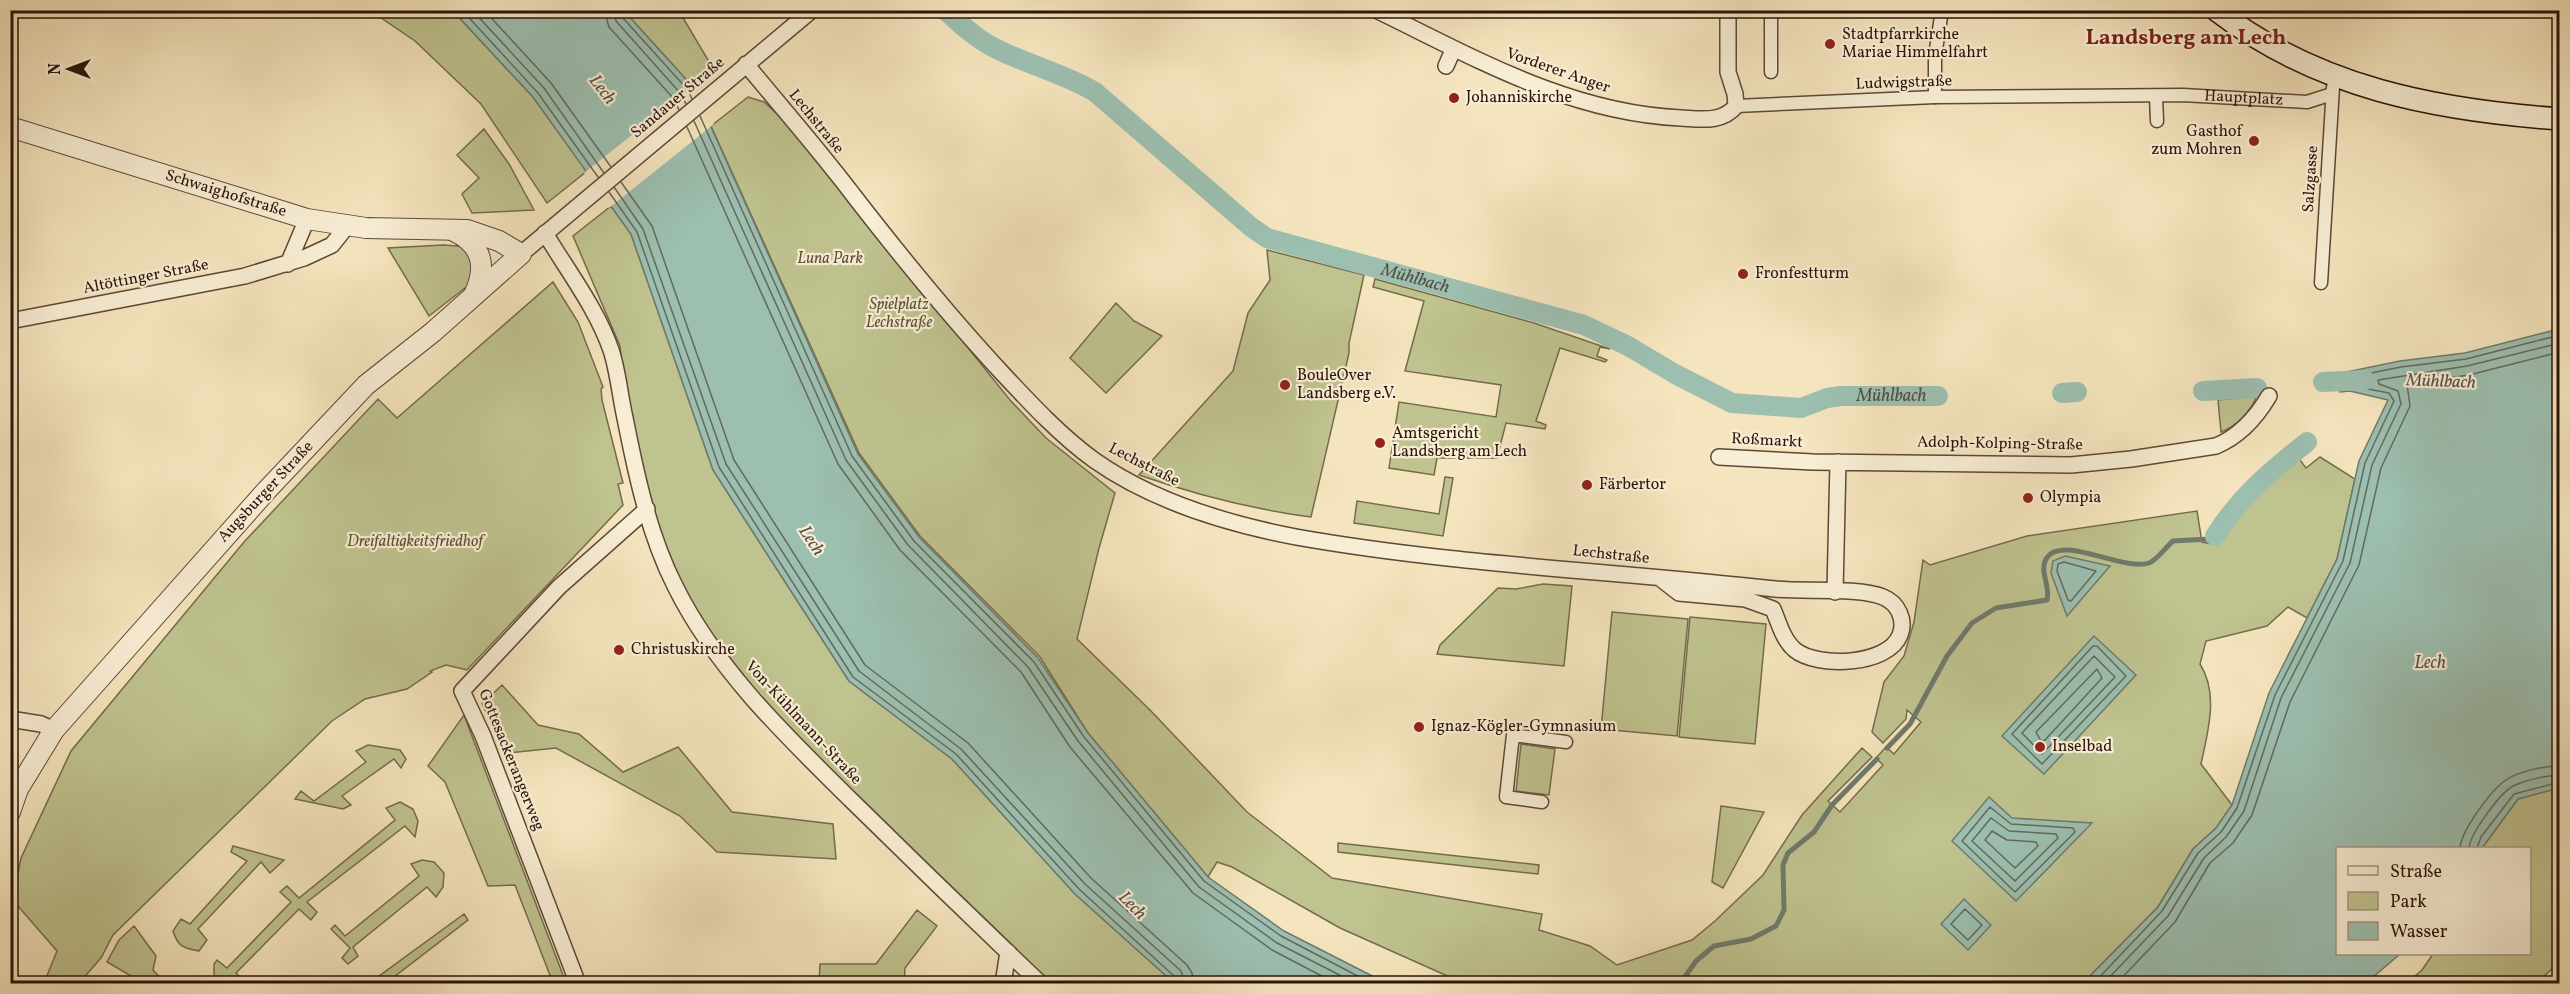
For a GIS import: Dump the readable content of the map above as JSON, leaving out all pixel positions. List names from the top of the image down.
{
  "streets": {
    "street": [
      "Vorderer Anger",
      "Ludwigstraße",
      "Sandauer Straße",
      "Hauptplatz",
      "Lechstraße",
      "Salzgasse",
      "Schwaighofstraße",
      "Altöttinger Straße",
      "Roßmarkt",
      "Adolph-Kolping-Straße",
      "Augsburger Straße",
      "Von-Kühlmann-Straße",
      "Gottesackerangerweg"
    ]
  },
  "crossings": [
    ["Vorderer Anger", "Ludwigstraße"],
    ["Ludwigstraße", "Hauptplatz"],
    ["Sandauer Straße", "Lechstraße"],
    ["Sandauer Straße", "Augsburger Straße"],
    ["Hauptplatz", "Salzgasse"],
    ["Schwaighofstraße", "Altöttinger Straße"],
    ["Schwaighofstraße", "Augsburger Straße"],
    ["Roßmarkt", "Adolph-Kolping-Straße"],
    ["Augsburger Straße", "Von-Kühlmann-Straße"],
    ["Von-Kühlmann-Straße", "Gottesackerangerweg"]
  ],
  "districts": ["Landsberg am Lech"],
  "water": ["Lech", "Mühlbach"],
  "parks": ["Luna Park", "Spielplatz Lechstraße", "Dreifaltigkeitsfriedhof"],
  "places": [
    "Stadtpfarrkirche Mariae Himmelfahrt",
    "Johanniskirche",
    "Gasthof zum Mohren",
    "Fronfestturm",
    "BouleOver Landsberg e.V.",
    "Amtsgericht Landsberg am Lech",
    "Färbertor",
    "Olympia",
    "Christuskirche",
    "Ignaz-Kögler-Gymnasium",
    "Inselbad"
  ],
  "legend": ["Straße", "Park", "Wasser"],
  "north": "left"
}
